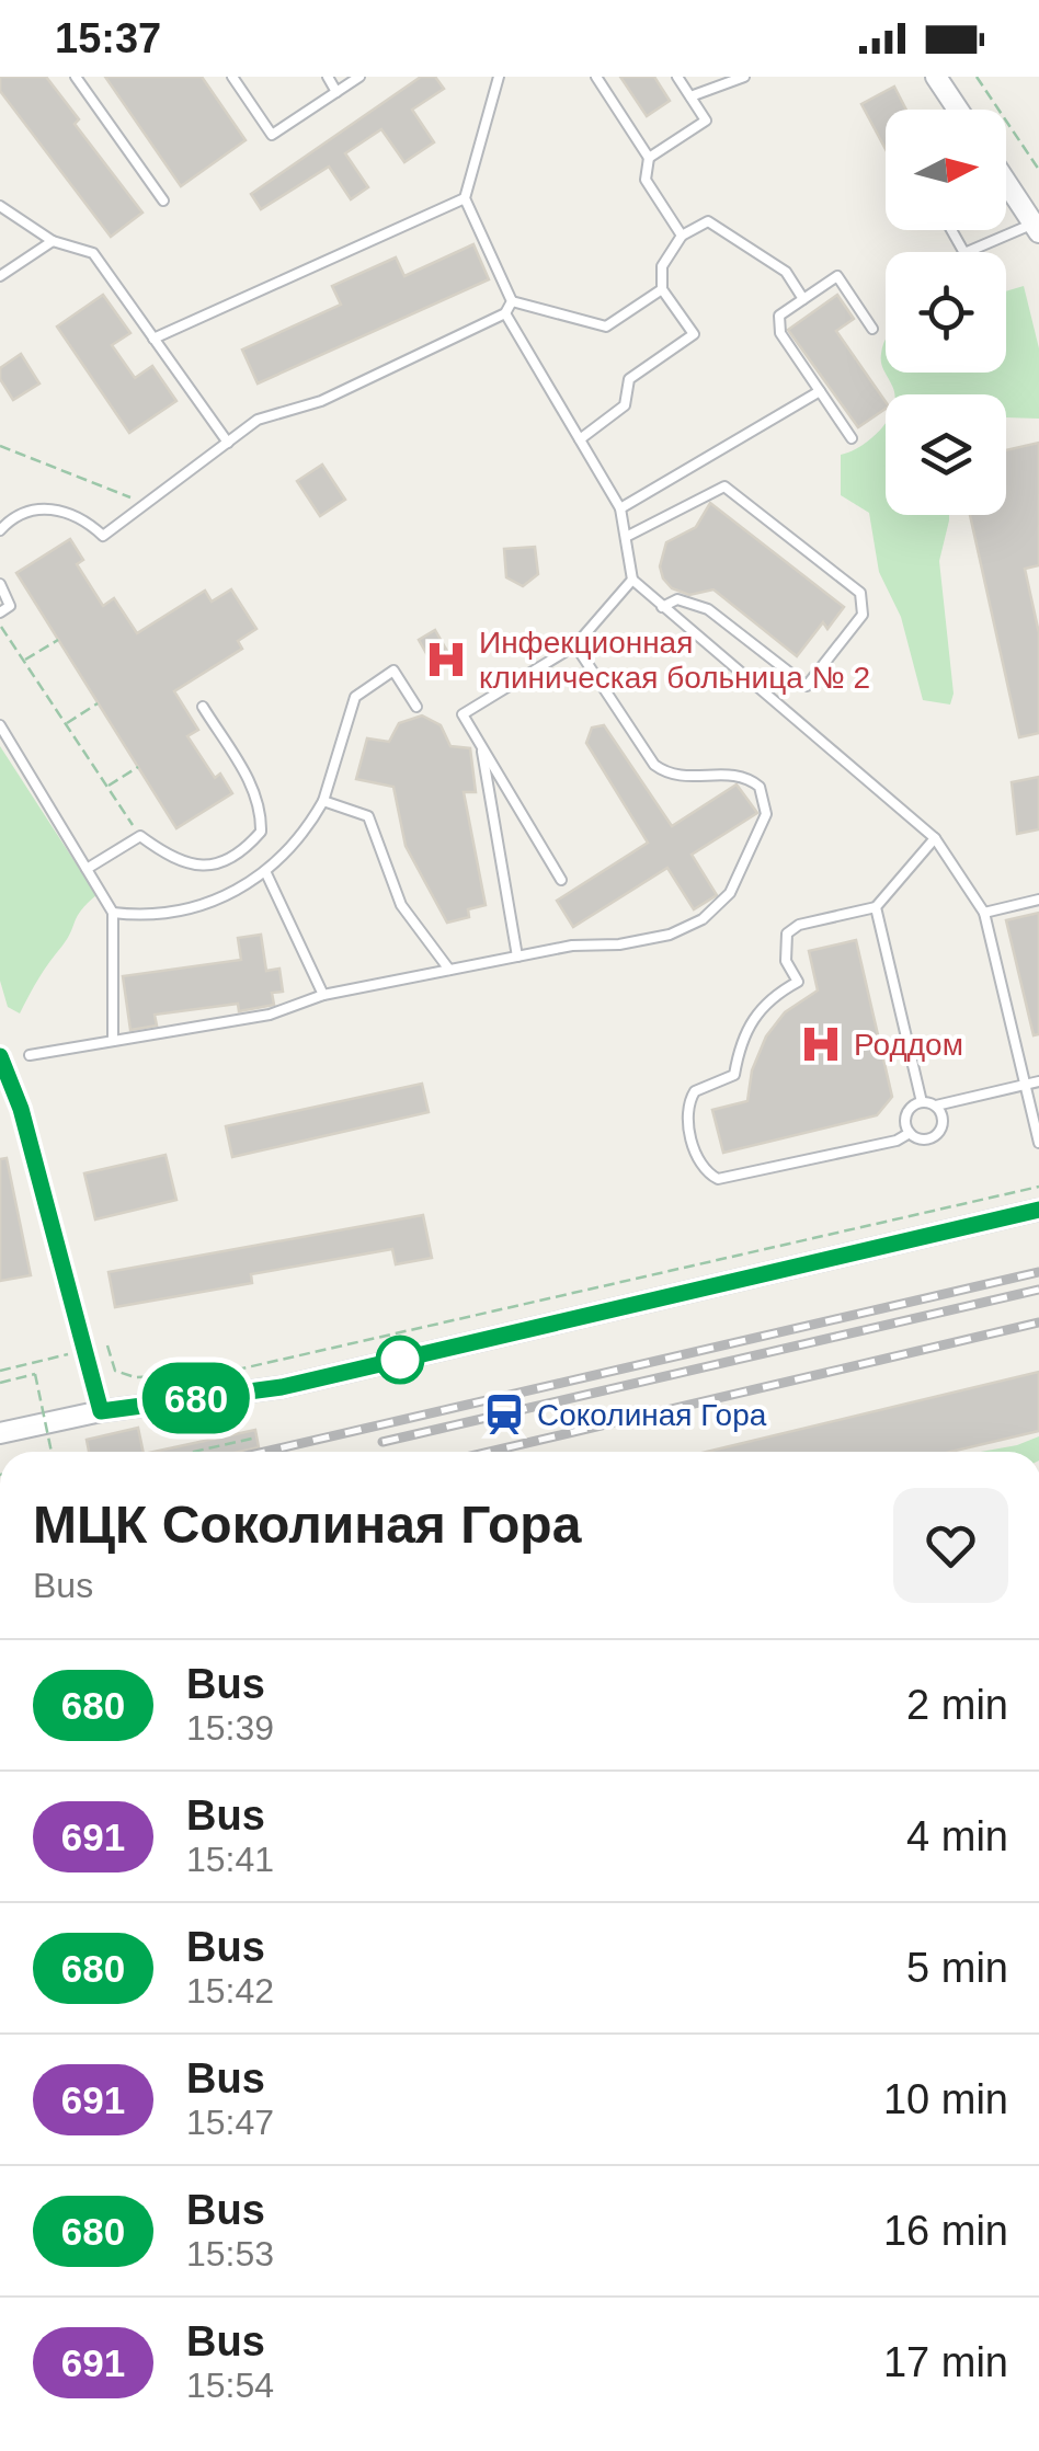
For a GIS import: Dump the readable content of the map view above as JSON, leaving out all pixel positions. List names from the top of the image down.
{
  "places": {
    "hospital": ["Инфекционная клиническая больница № 2", "Роддом"],
    "station": ["Соколиная Гора"]
  },
  "lines": ["bus line 680"],
  "north": "right",
  "page": {
    "status": "15:37",
    "on_map": "680",
    "heading": ["МЦК Соколиная Гора", "Bus"],
    "list": [
      {
        "mark": "680",
        "name": "Bus",
        "note": "15:39",
        "value": "2 min"
      },
      {
        "mark": "691",
        "name": "Bus",
        "note": "15:41",
        "value": "4 min"
      },
      {
        "mark": "680",
        "name": "Bus",
        "note": "15:42",
        "value": "5 min"
      },
      {
        "mark": "691",
        "name": "Bus",
        "note": "15:47",
        "value": "10 min"
      },
      {
        "mark": "680",
        "name": "Bus",
        "note": "15:53",
        "value": "16 min"
      },
      {
        "mark": "691",
        "name": "Bus",
        "note": "15:54",
        "value": "17 min"
      }
    ]
  }
}
